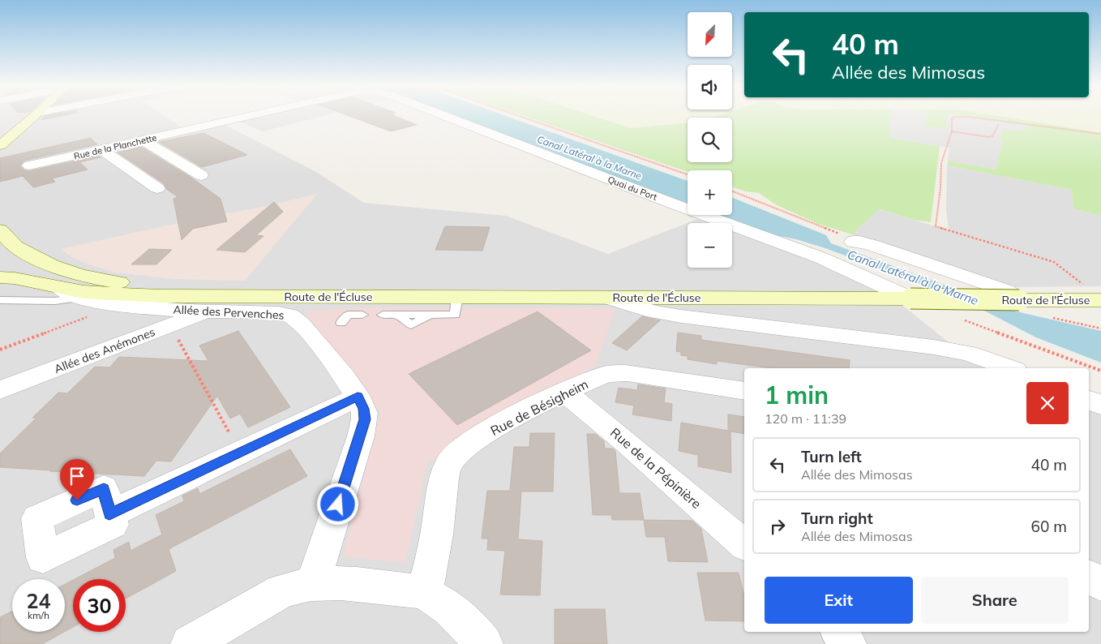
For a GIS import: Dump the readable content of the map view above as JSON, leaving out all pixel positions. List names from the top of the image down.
{
  "streets": {
    "main road": ["Route de l'Écluse"],
    "street": [
      "Rue de la Planchette",
      "Quai du Port",
      "Allée des Pervenches",
      "Allée des Anémones",
      "Rue de Bésigheim",
      "Rue de la Pépinière"
    ]
  },
  "crossings": [
    ["Quai du Port", "Route de l'Écluse"],
    ["Route de l'Écluse", "Allée des Pervenches"],
    ["Route de l'Écluse", "Allée des Anémones"],
    ["Allée des Pervenches", "Allée des Anémones"],
    ["Rue de Bésigheim", "Rue de la Pépinière"]
  ],
  "water": ["Canal Latéral à la Marne"],
  "north": "bottom left",
  "page": {
    "map_buttons": ["+", "−"],
    "turn": ["40 m", "Allée des Mimosas"],
    "heading": ["1 min", "120 m · 11:39"],
    "list": [
      {
        "name": "Turn left",
        "note": "Allée des Mimosas",
        "value": "40 m"
      },
      {
        "name": "Turn right",
        "note": "Allée des Mimosas",
        "value": "60 m"
      }
    ],
    "buttons": ["Exit", "Share"],
    "speed": "24 km/h",
    "limit": "30"
  }
}
